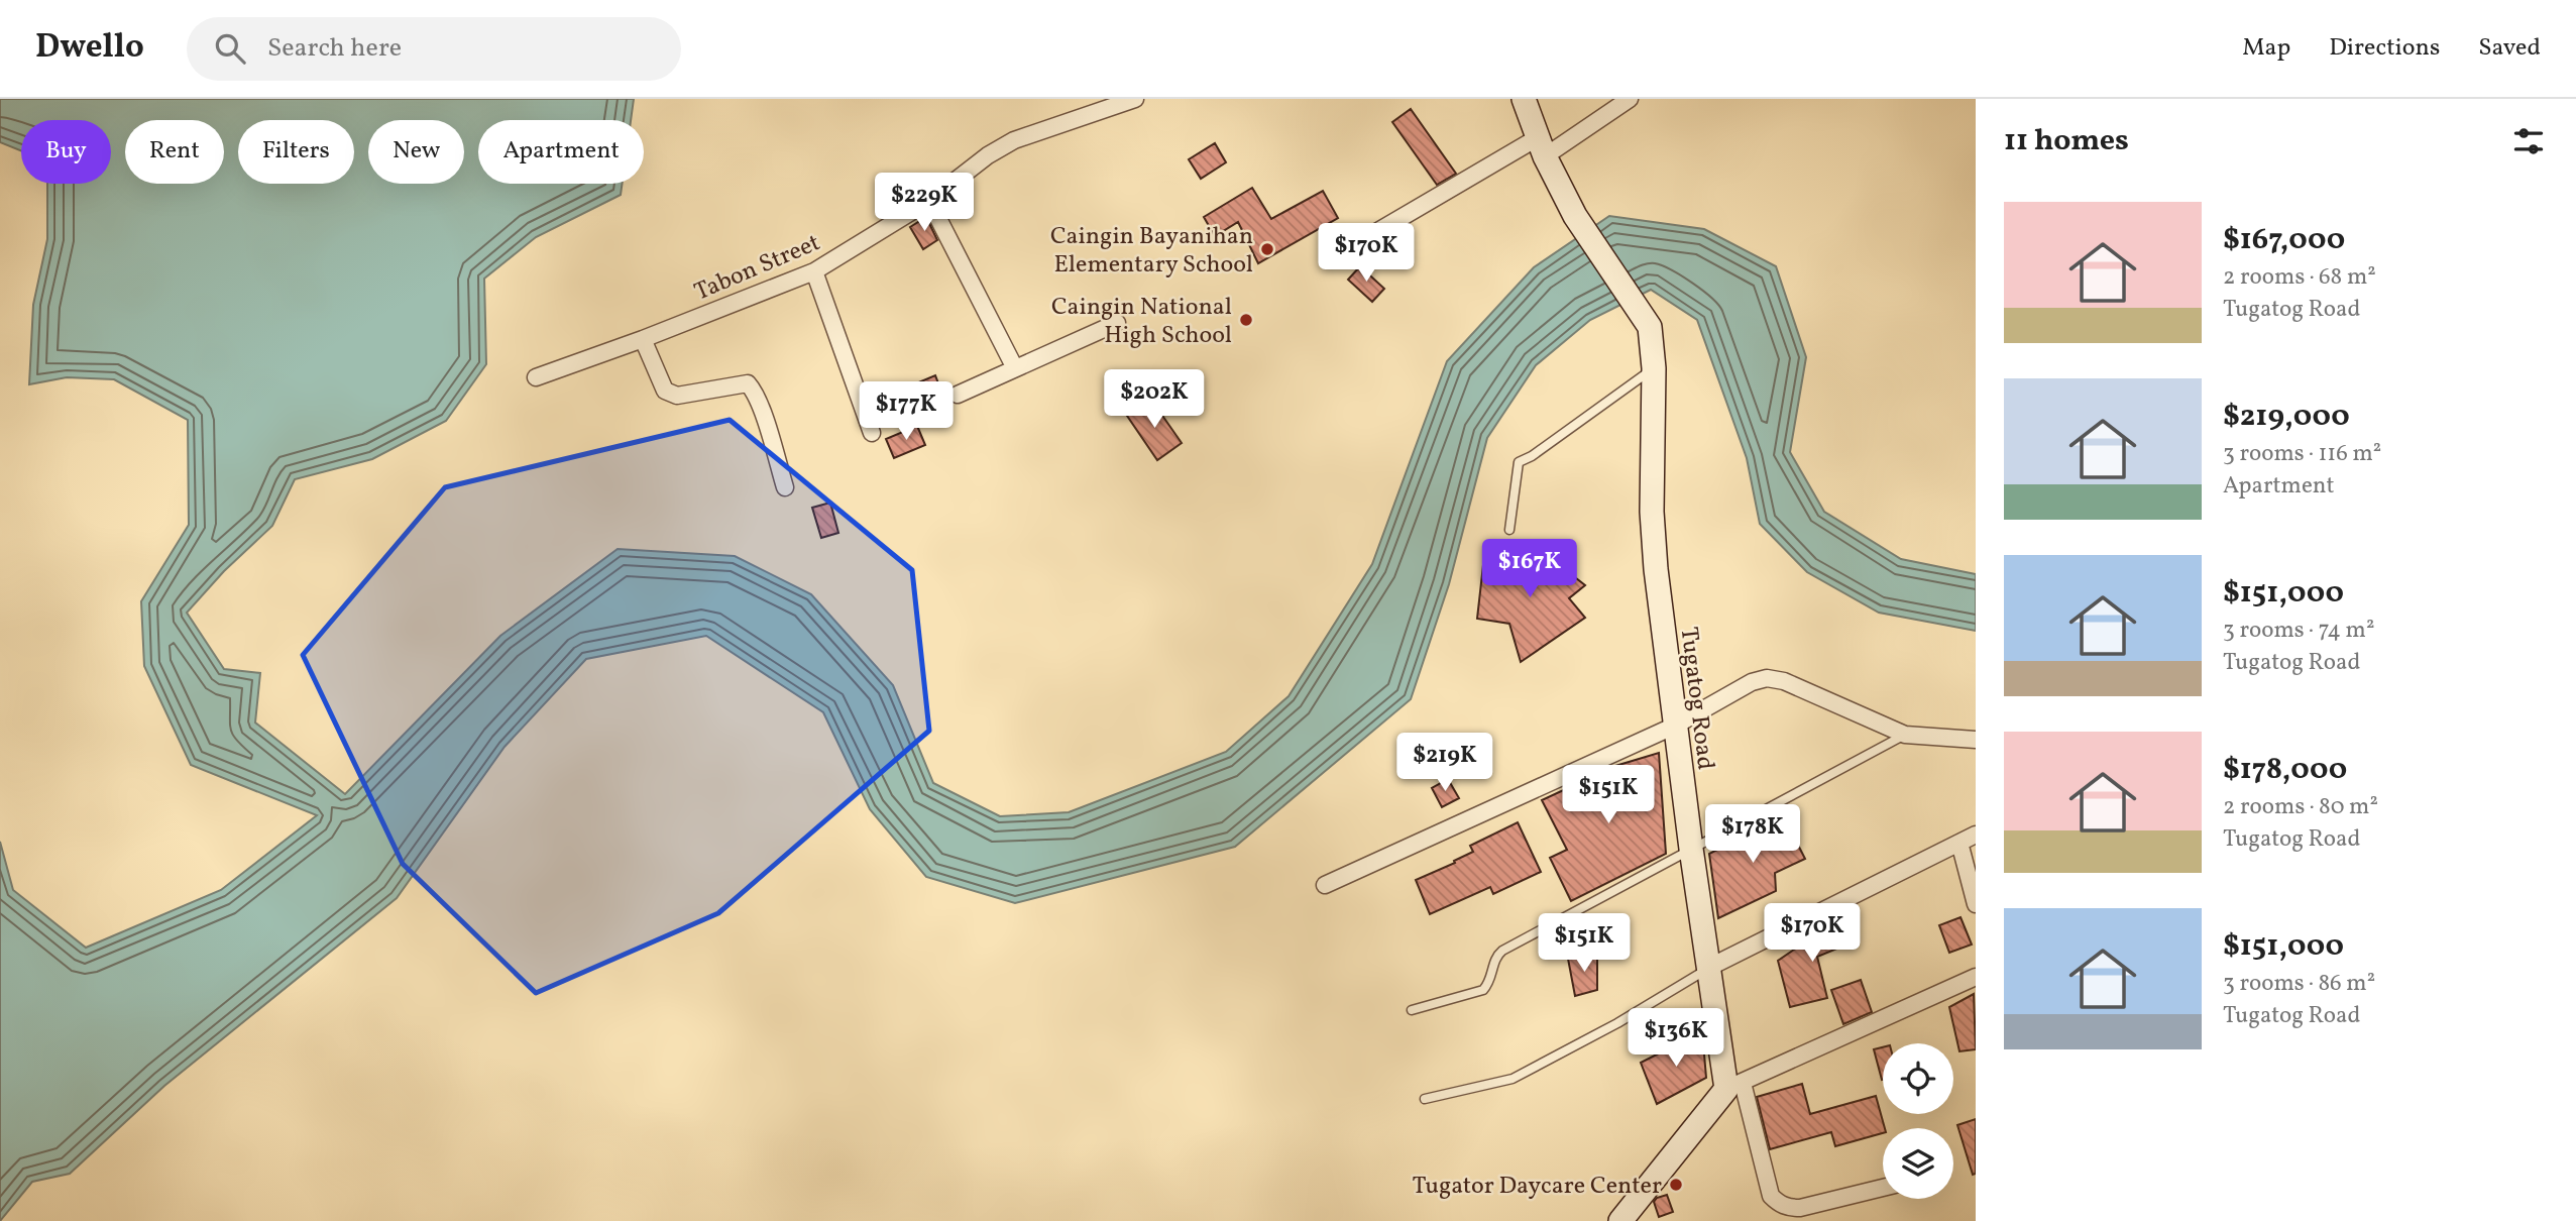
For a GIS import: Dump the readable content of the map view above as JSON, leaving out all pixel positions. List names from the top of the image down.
{
  "streets": {
    "street": ["Tabon Street", "Tugatog Road"]
  },
  "places": ["Caingin Bayanihan Elementary School", "Caingin National High School", "Tugator Daycare Center"],
  "page": {
    "header": "Dwello",
    "search": "Search here",
    "nav": ["Map", "Directions", "Saved"],
    "heading": "11 homes",
    "chip": [
      "Buy",
      "Rent",
      "Filters",
      "New",
      "Apartment"
    ],
    "price": [
      "$229K",
      "$170K",
      "$202K",
      "$177K",
      "$167K",
      "$219K",
      "$151K",
      "$178K",
      "$170K",
      "$151K",
      "$136K"
    ],
    "list": [
      {
        "name": "$167,000",
        "note": "2 rooms · 68 m² · Tugatog Road"
      },
      {
        "name": "$219,000",
        "note": "3 rooms · 116 m² · Apartment"
      },
      {
        "name": "$151,000",
        "note": "3 rooms · 74 m² · Tugatog Road"
      },
      {
        "name": "$178,000",
        "note": "2 rooms · 80 m² · Tugatog Road"
      },
      {
        "name": "$151,000",
        "note": "3 rooms · 86 m² · Tugatog Road"
      }
    ]
  }
}
